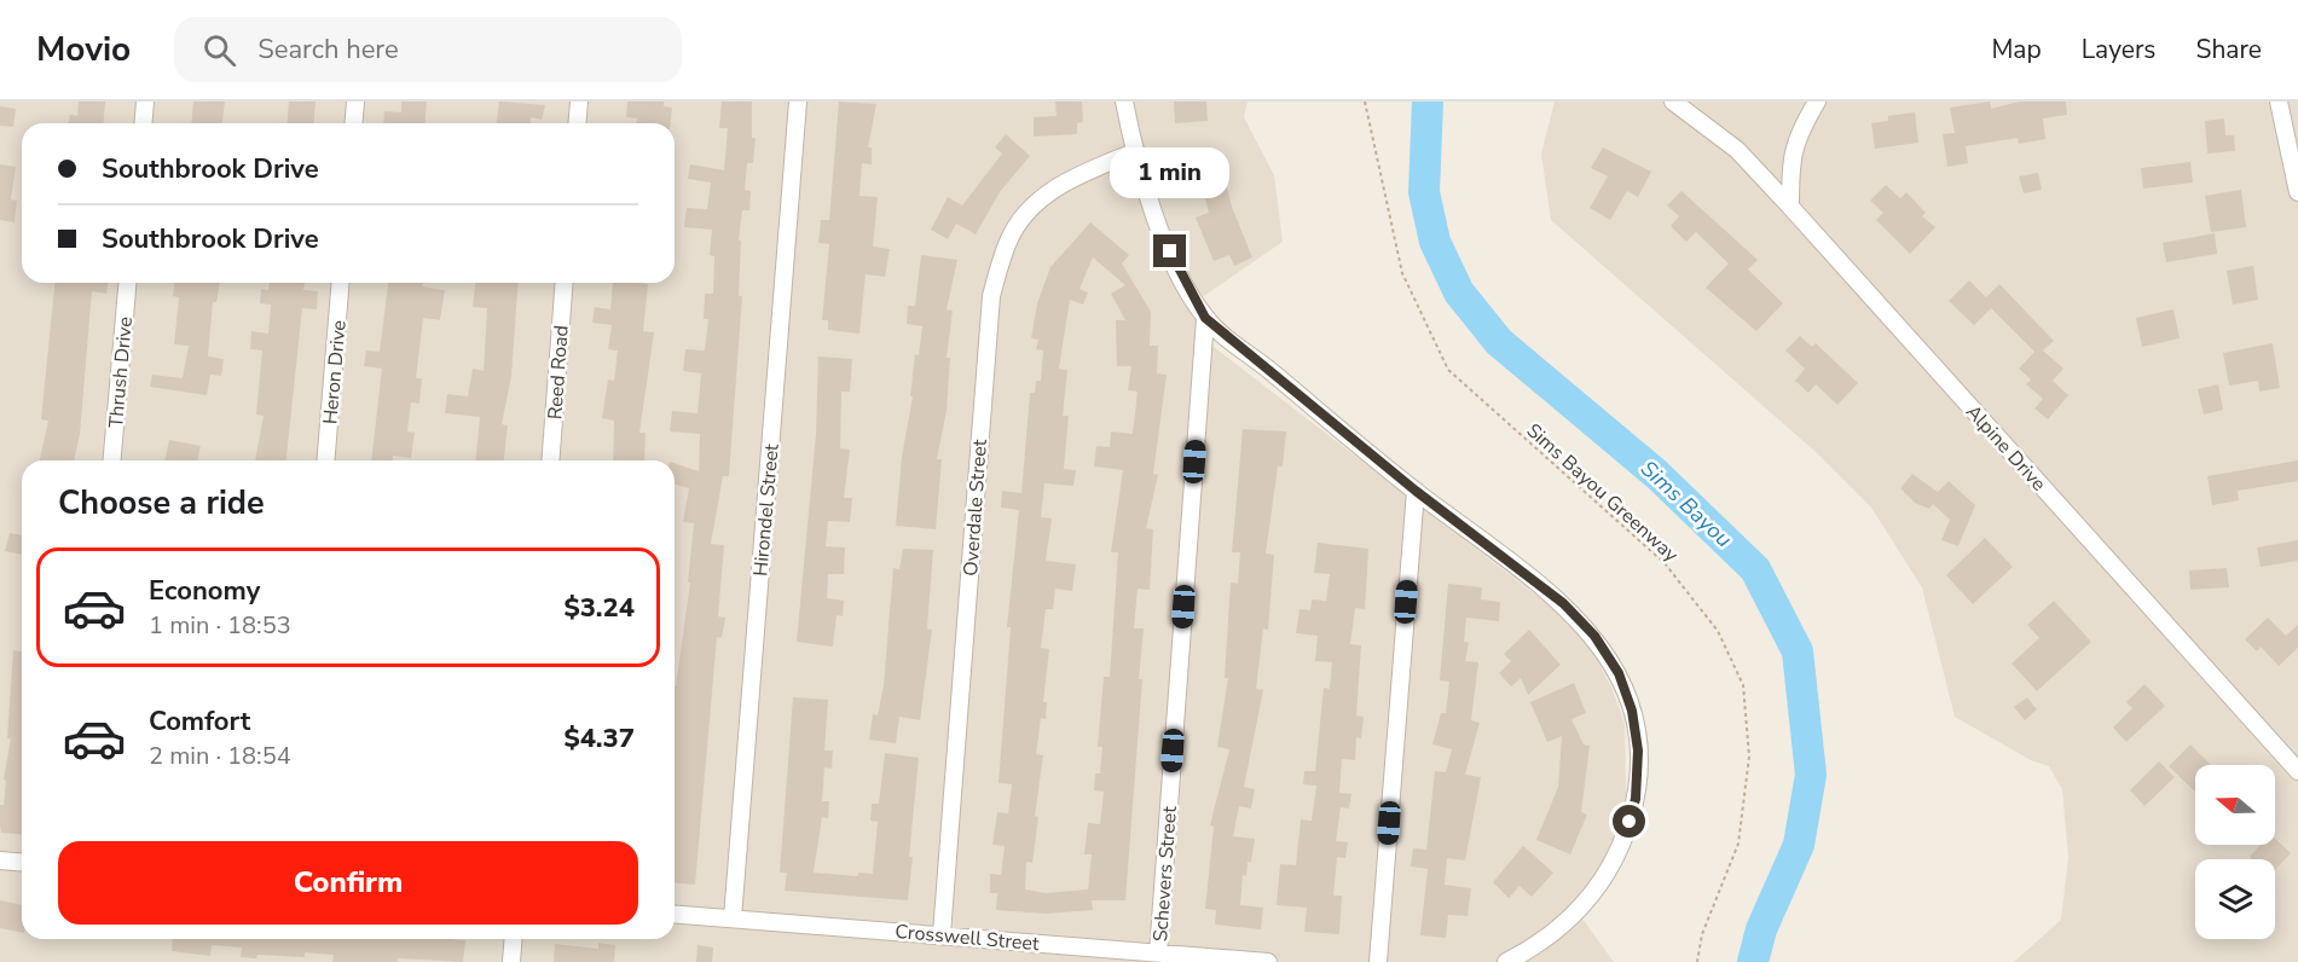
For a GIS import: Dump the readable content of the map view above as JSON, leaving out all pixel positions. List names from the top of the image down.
{
  "streets": {
    "street": [
      "Thrush Drive",
      "Heron Drive",
      "Reed Road",
      "Alpine Drive",
      "Overdale Street",
      "Hirondel Street",
      "Schevers Street",
      "Crosswell Street"
    ],
    "path": ["Sims Bayou Greenway"]
  },
  "crossings": [
    ["Overdale Street", "Crosswell Street"],
    ["Hirondel Street", "Crosswell Street"],
    ["Schevers Street", "Crosswell Street"]
  ],
  "water": ["Sims Bayou"],
  "north": "left",
  "page": {
    "header": "Movio",
    "search": "Search here",
    "nav": ["Map", "Layers", "Share"],
    "banner": ["Southbrook Drive", "Southbrook Drive"],
    "bubble": "1 min",
    "heading": "Choose a ride",
    "list": [
      {
        "name": "Economy",
        "note": "1 min · 18:53",
        "value": "$3.24"
      },
      {
        "name": "Comfort",
        "note": "2 min · 18:54",
        "value": "$4.37"
      }
    ],
    "buttons": "Confirm"
  }
}
